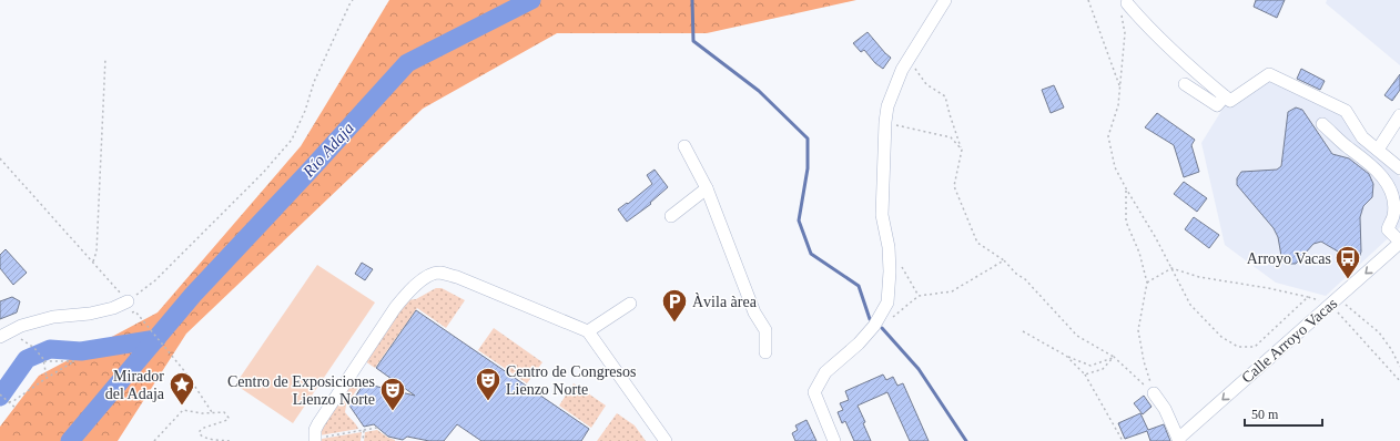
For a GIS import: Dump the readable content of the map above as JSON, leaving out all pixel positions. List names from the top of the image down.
{
  "streets": {
    "street": ["Calle Arroyo Vacas"]
  },
  "one_way": ["Calle Arroyo Vacas"],
  "water": ["Río Adaja"],
  "places": {
    "bus stop": ["Arroyo Vacas"],
    "parking": ["Àvila àrea"],
    "theatre": ["Centro de Congresos Lienzo Norte", "Centro de Exposiciones Lienzo Norte"],
    "place": ["Mirador del Adaja"]
  },
  "scale_bar": "50 m"
}
